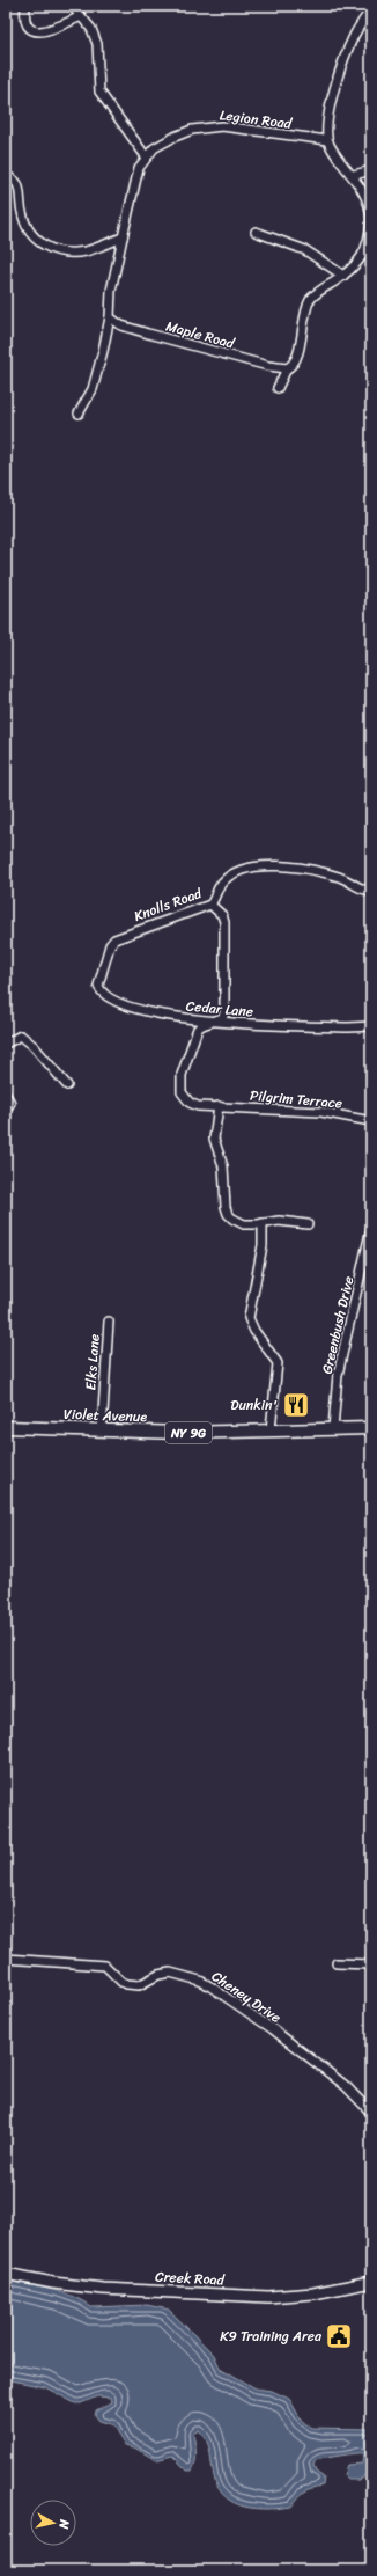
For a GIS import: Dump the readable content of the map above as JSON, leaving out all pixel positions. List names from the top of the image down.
{
  "streets": {
    "main road": ["Violet Avenue", "NY 9G"],
    "street": [
      "Legion Road",
      "Maple Road",
      "Knolls Road",
      "Cedar Lane",
      "Pilgrim Terrace",
      "Greenbush Drive",
      "Elks Lane",
      "Cheney Drive",
      "Creek Road"
    ]
  },
  "crossings": [
    ["Legion Road", "Maple Road"],
    ["Knolls Road", "Cedar Lane"],
    ["Cedar Lane", "Pilgrim Terrace"],
    ["Greenbush Drive", "Violet Avenue"],
    ["Elks Lane", "Violet Avenue"]
  ],
  "places": {
    "restaurant": ["Dunkin'"],
    "public building": ["K9 Training Area"]
  },
  "north": "right"
}
